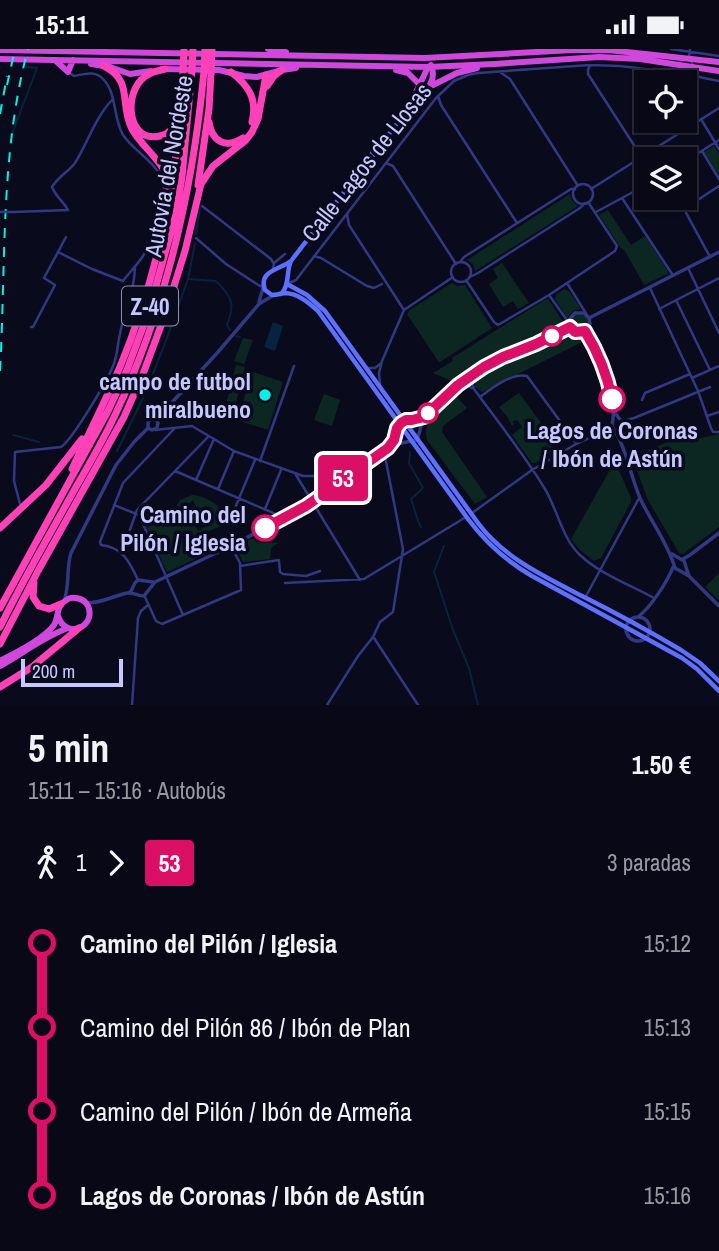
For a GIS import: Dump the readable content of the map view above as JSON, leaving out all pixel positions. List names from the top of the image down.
{
  "streets": {
    "highway": ["Autovía del Nordeste", "Z-40"],
    "street": ["Calle Lagos de Llosas"]
  },
  "places": ["campo de futbol miralbueno", "Lagos de Coronas / Ibón de Astún", "Camino del Pilón / Iglesia"],
  "lines": ["bus line 53"],
  "scale_bar": "200 m",
  "page": {
    "status": "15:11",
    "on_map": "53",
    "scale": "200 m",
    "heading": ["5 min", "15:11 – 15:16 · Autobús", "1.50 €"],
    "legs": ["1", "53", "3 paradas"],
    "list": [
      {
        "name": "Camino del Pilón / Iglesia",
        "value": "15:12"
      },
      {
        "name": "Camino del Pilón 86 / Ibón de Plan",
        "value": "15:13"
      },
      {
        "name": "Camino del Pilón / Ibón de Armeña",
        "value": "15:15"
      },
      {
        "name": "Lagos de Coronas / Ibón de Astún",
        "value": "15:16"
      }
    ]
  }
}
